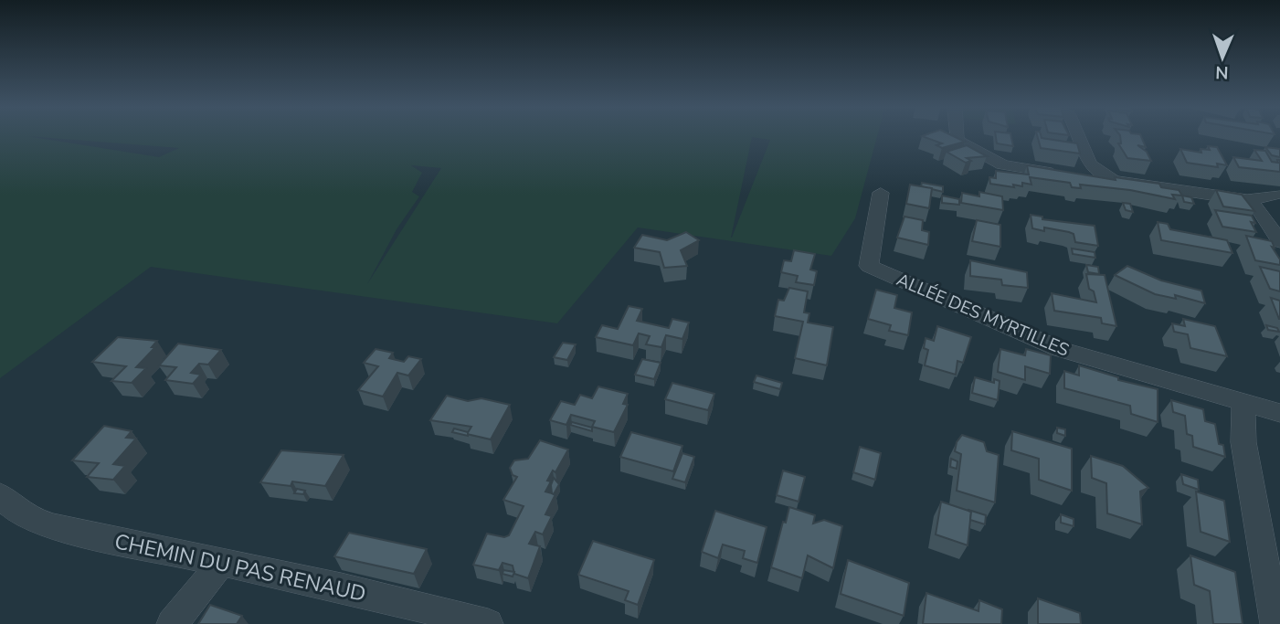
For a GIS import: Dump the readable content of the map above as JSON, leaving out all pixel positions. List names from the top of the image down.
{
  "streets": {
    "street": ["ALLÉE DES MYRTILLES", "CHEMIN DU PAS RENAUD"]
  },
  "north": "bottom"
}
